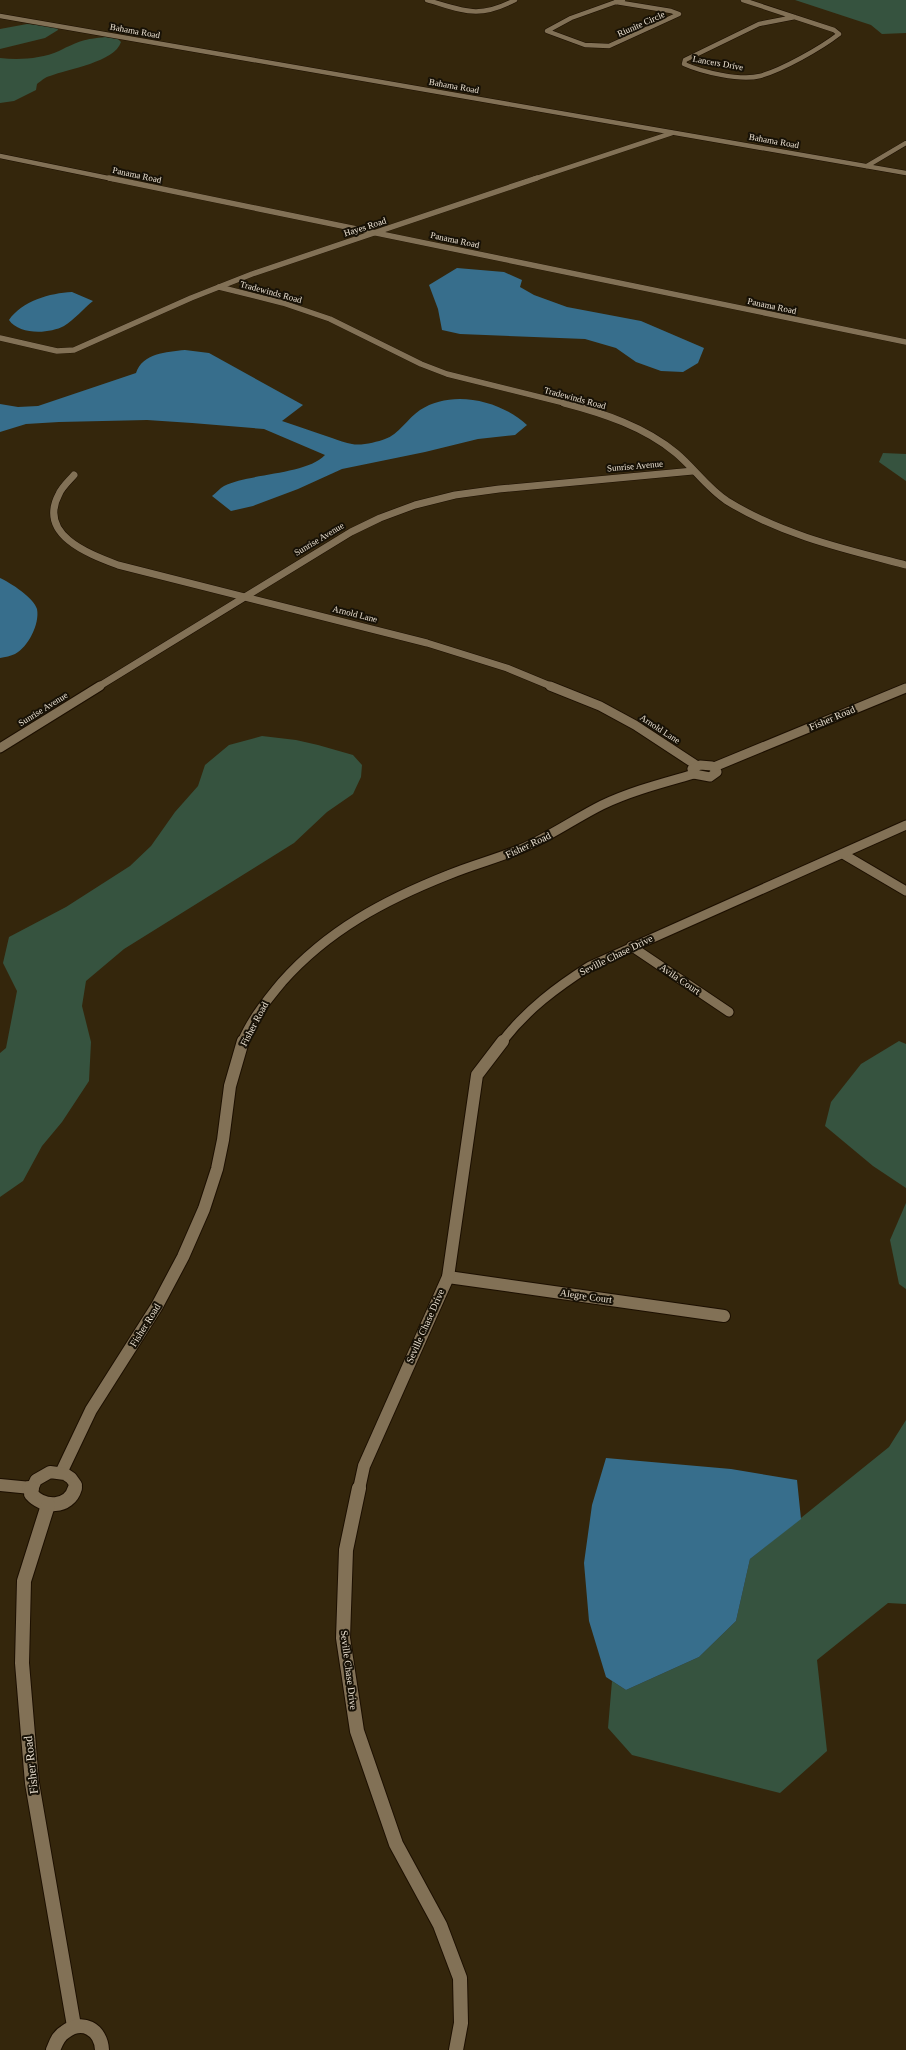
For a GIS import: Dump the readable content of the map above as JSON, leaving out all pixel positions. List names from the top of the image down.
{
  "streets": {
    "street": [
      "Riunite Circle",
      "Bahama Road",
      "Lancers Drive",
      "Panama Road",
      "Hayes Road",
      "Tradewinds Road",
      "Sunrise Avenue",
      "Arnold Lane",
      "Fisher Road",
      "Seville Chase Drive",
      "Avila Court",
      "Alegre Court"
    ]
  },
  "crossings": [
    ["Bahama Road", "Hayes Road"],
    ["Panama Road", "Hayes Road"],
    ["Hayes Road", "Tradewinds Road"],
    ["Tradewinds Road", "Sunrise Avenue"],
    ["Sunrise Avenue", "Arnold Lane"],
    ["Arnold Lane", "Fisher Road"],
    ["Seville Chase Drive", "Avila Court"],
    ["Seville Chase Drive", "Alegre Court"]
  ]
}
